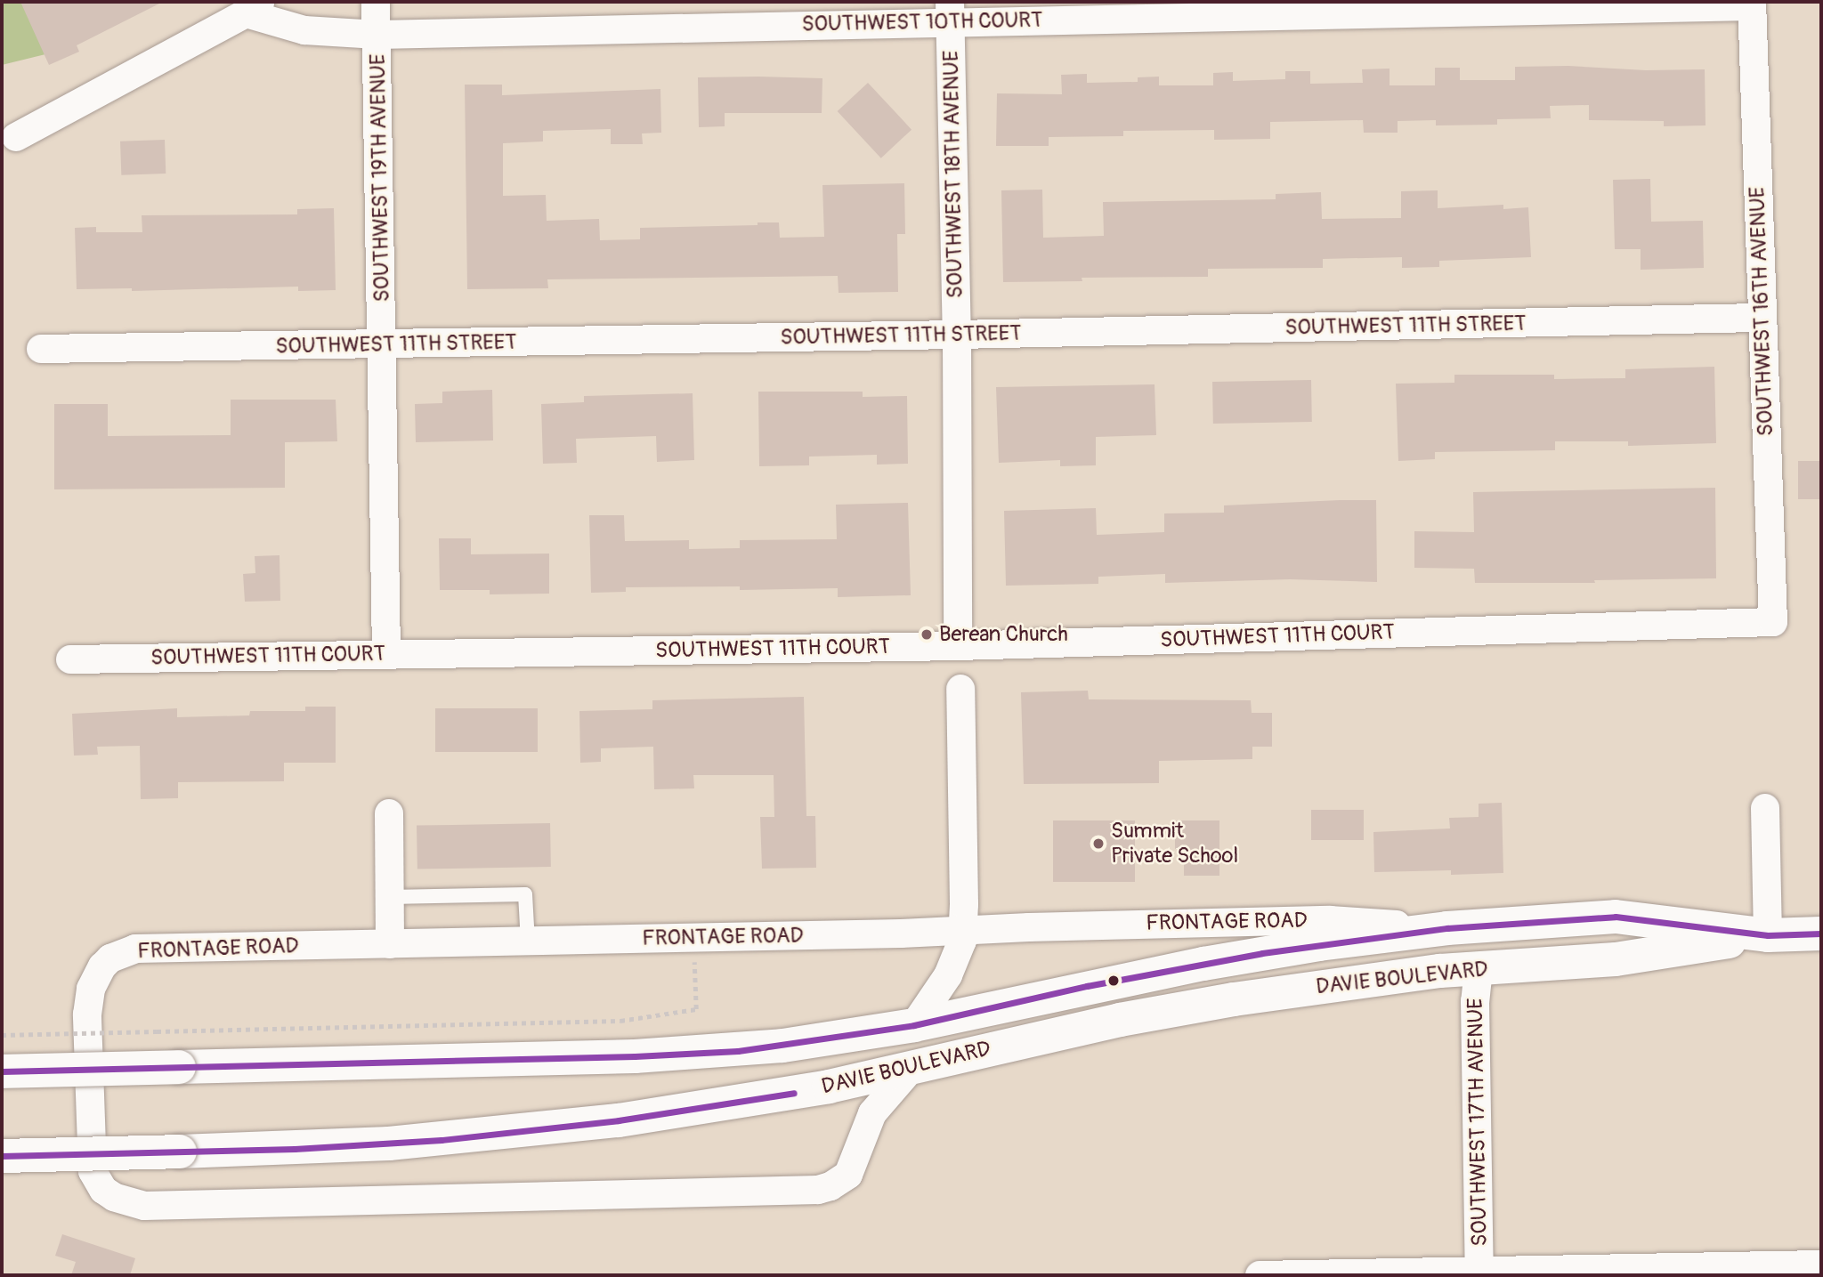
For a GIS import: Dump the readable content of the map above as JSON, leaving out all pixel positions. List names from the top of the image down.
{
  "streets": {
    "main road": ["DAVIE BOULEVARD"],
    "street": [
      "SOUTHWEST 10TH COURT",
      "SOUTHWEST 18TH AVENUE",
      "SOUTHWEST 19TH AVENUE",
      "SOUTHWEST 16TH AVENUE",
      "SOUTHWEST 11TH STREET",
      "SOUTHWEST 11TH COURT",
      "FRONTAGE ROAD",
      "SOUTHWEST 17TH AVENUE"
    ]
  },
  "crossings": [
    ["SOUTHWEST 10TH COURT", "SOUTHWEST 18TH AVENUE"],
    ["SOUTHWEST 10TH COURT", "SOUTHWEST 19TH AVENUE"],
    ["SOUTHWEST 10TH COURT", "SOUTHWEST 16TH AVENUE"],
    ["SOUTHWEST 18TH AVENUE", "SOUTHWEST 11TH STREET"],
    ["SOUTHWEST 18TH AVENUE", "SOUTHWEST 11TH COURT"],
    ["SOUTHWEST 19TH AVENUE", "SOUTHWEST 11TH STREET"],
    ["SOUTHWEST 19TH AVENUE", "SOUTHWEST 11TH COURT"],
    ["SOUTHWEST 16TH AVENUE", "SOUTHWEST 11TH STREET"],
    ["SOUTHWEST 16TH AVENUE", "SOUTHWEST 11TH COURT"],
    ["FRONTAGE ROAD", "DAVIE BOULEVARD"],
    ["DAVIE BOULEVARD", "SOUTHWEST 17TH AVENUE"]
  ],
  "places": ["Berean Church", "Summit Private School"]
}
